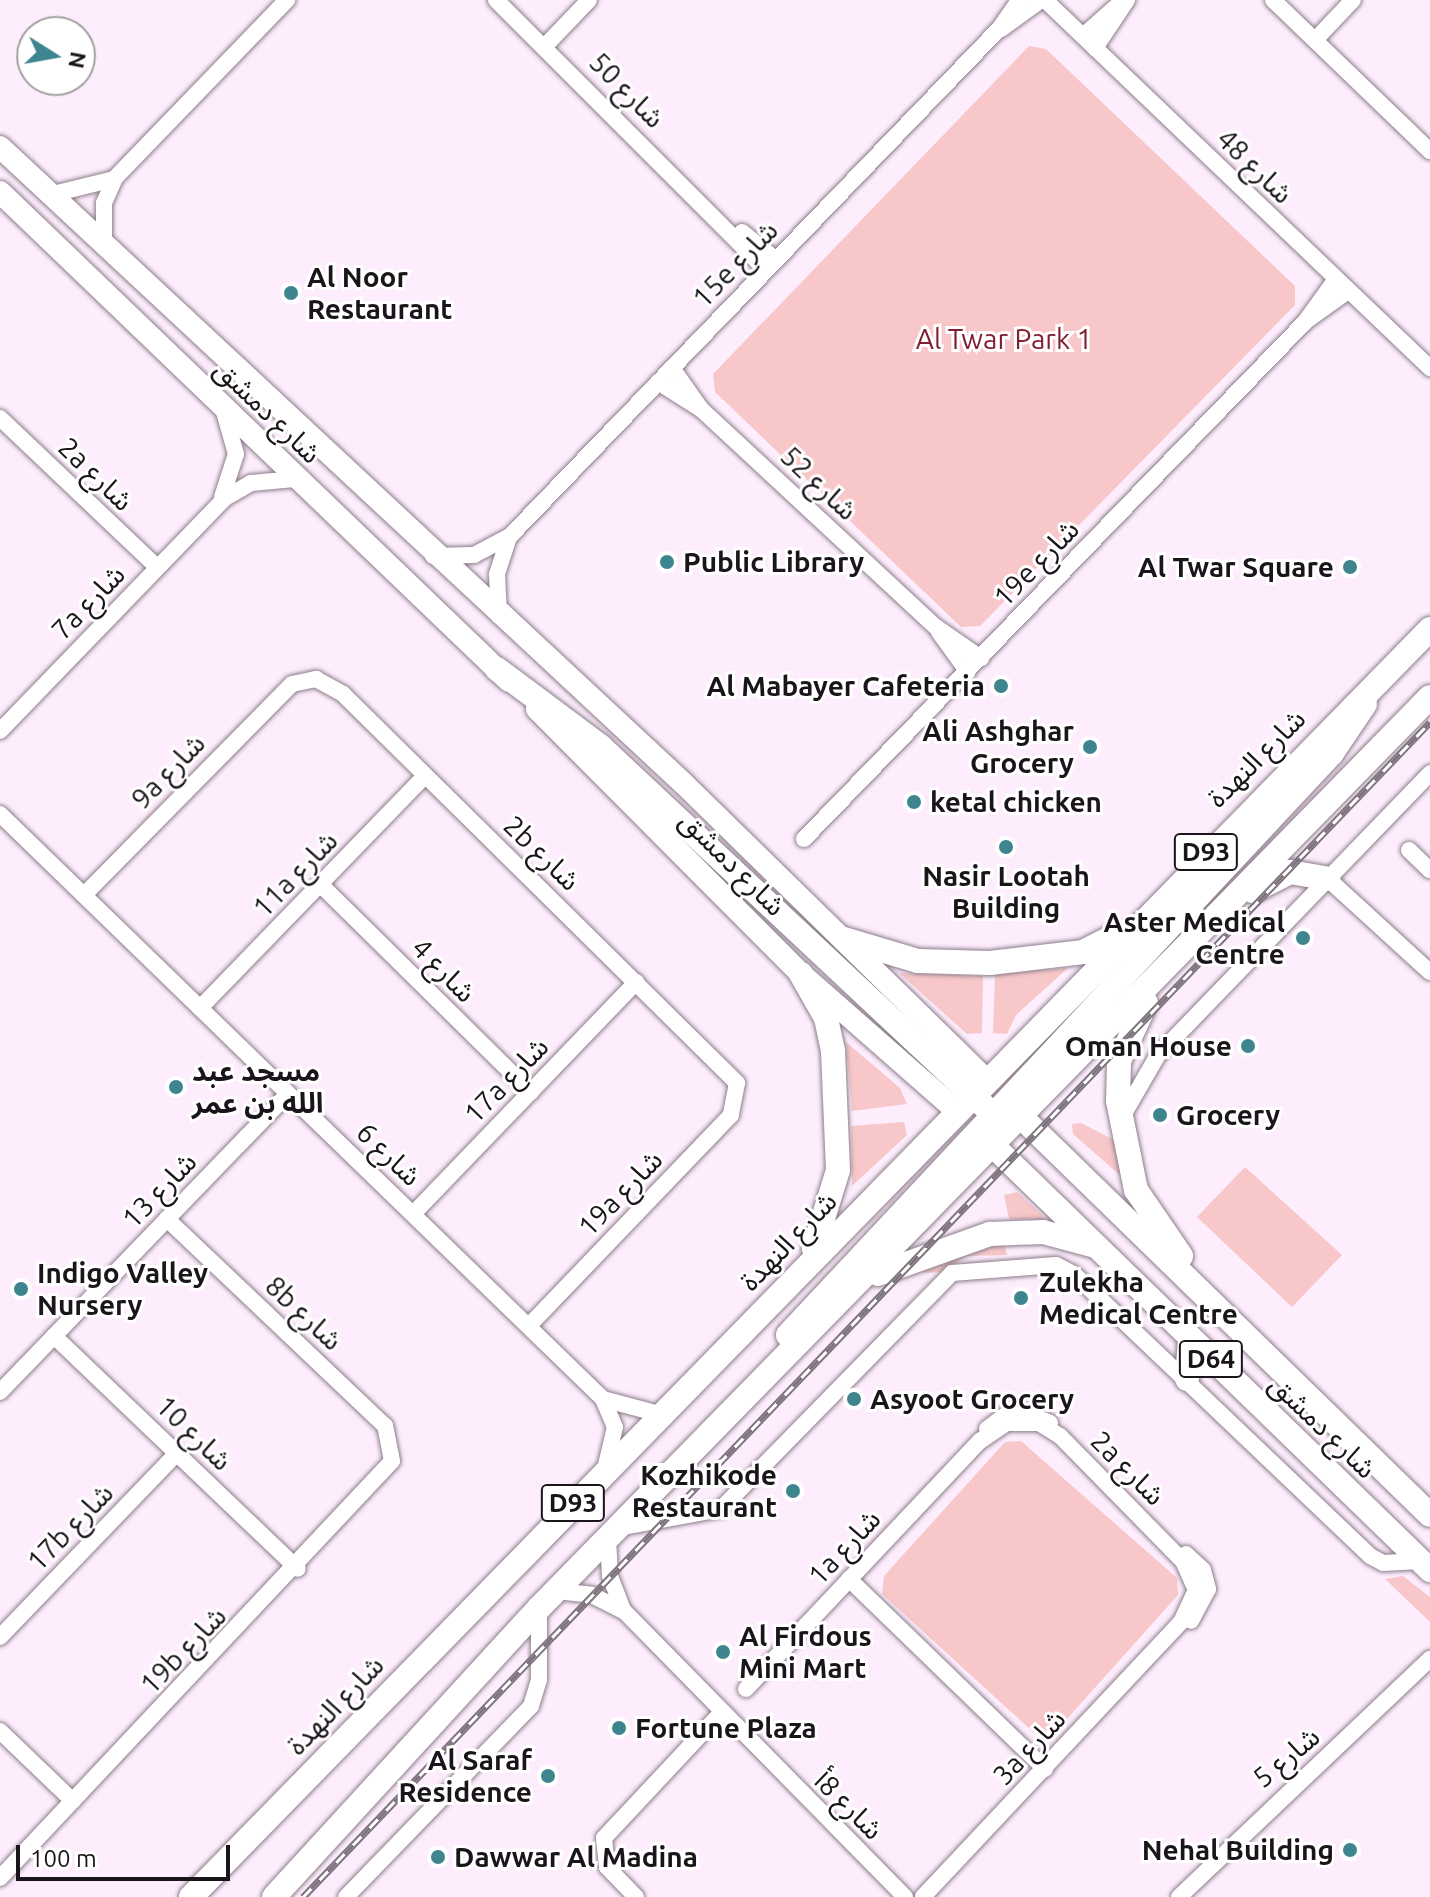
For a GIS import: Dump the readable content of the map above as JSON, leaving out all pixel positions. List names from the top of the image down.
{
  "streets": {
    "main road": [
      "شارع دمشق",
      "شارع النهدة",
      "D93",
      "D64"
    ],
    "street": [
      "شارع 50",
      "شارع 48",
      "15e شارع",
      "2a شارع",
      "شارع 52",
      "19e شارع",
      "7a شارع",
      "9a شارع",
      "2b شارع",
      "11a شارع",
      "شارع 4",
      "17a شارع",
      "شارع 6",
      "شارع 13",
      "19a شارع",
      "8b شارع",
      "شارع 10",
      "17b شارع",
      "1a شارع",
      "19b شارع",
      "3a شارع",
      "شارع 5",
      "شارع 8أ"
    ]
  },
  "crossings": [
    ["شارع 50", "15e شارع"],
    ["شارع 48", "15e شارع"],
    ["شارع 48", "19e شارع"],
    ["15e شارع", "شارع دمشق"],
    ["15e شارع", "شارع 52"],
    ["شارع دمشق", "7a شارع"],
    ["شارع دمشق", "شارع النهدة"],
    ["شارع دمشق", "D93"],
    ["2a شارع", "7a شارع"],
    ["2a شارع", "1a شارع"],
    ["2a شارع", "3a شارع"],
    ["شارع 52", "19e شارع"],
    ["شارع النهدة", "شارع 6"],
    ["9a شارع", "2b شارع"],
    ["9a شارع", "شارع 6"],
    ["D93", "شارع 8أ"],
    ["2b شارع", "11a شارع"],
    ["2b شارع", "17a شارع"],
    ["2b شارع", "19a شارع"],
    ["11a شارع", "شارع 4"],
    ["11a شارع", "شارع 6"],
    ["شارع 4", "17a شارع"],
    ["17a شارع", "شارع 6"],
    ["شارع 6", "شارع 13"],
    ["شارع 6", "19a شارع"],
    ["شارع 13", "8b شارع"],
    ["شارع 13", "شارع 10"],
    ["8b شارع", "19b شارع"],
    ["شارع 10", "17b شارع"],
    ["شارع 10", "19b شارع"]
  ],
  "parks": ["Al Twar Park 1"],
  "places": [
    "Al Noor Restaurant",
    "Public Library",
    "Al Twar Square",
    "Al Mabayer Cafeteria",
    "Ali Ashghar Grocery",
    "ketal chicken",
    "Nasir Lootah Building",
    "Aster Medical Centre",
    "Oman House",
    "مسجد عبد الله بن عمر",
    "Grocery",
    "Indigo Valley Nursery",
    "Zulekha Medical Centre",
    "Asyoot Grocery",
    "Kozhikode Restaurant",
    "Al Firdous Mini Mart",
    "Fortune Plaza",
    "Al Saraf Residence",
    "Nehal Building",
    "Dawwar Al Madina"
  ],
  "scale_bar": "100 m",
  "north": "right"
}
